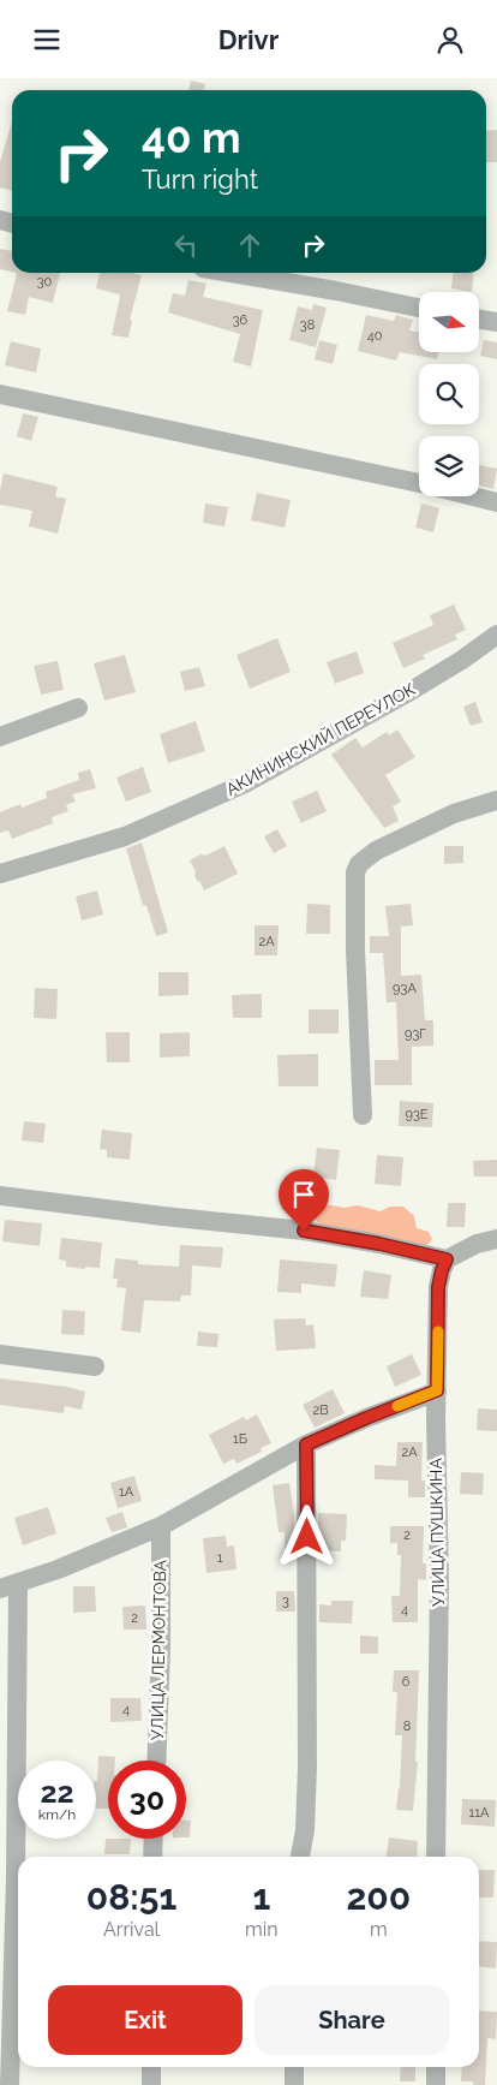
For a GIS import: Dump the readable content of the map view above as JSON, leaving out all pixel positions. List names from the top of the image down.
{
  "streets": {
    "street": ["АКИНИНСКИЙ ПЕРЕУЛОК", "УЛИЦА ПУШКИНА", "УЛИЦА ЛЕРМОНТОВА"]
  },
  "house_numbers": [
    "30",
    "36",
    "38",
    "40",
    "2А",
    "93А",
    "93Г",
    "93Е",
    "2В",
    "1Б",
    "2А",
    "1А",
    "2",
    "1",
    "3",
    "4",
    "2",
    "6",
    "4",
    "8",
    "11А"
  ],
  "north": "right",
  "page": {
    "header": "Drivr",
    "turn": ["40 m", "Turn right"],
    "speed": "22 km/h",
    "limit": "30",
    "eta": [
      "08:51",
      "Arrival",
      "1",
      "min",
      "200",
      "m"
    ],
    "buttons": ["Exit", "Share"]
  }
}
